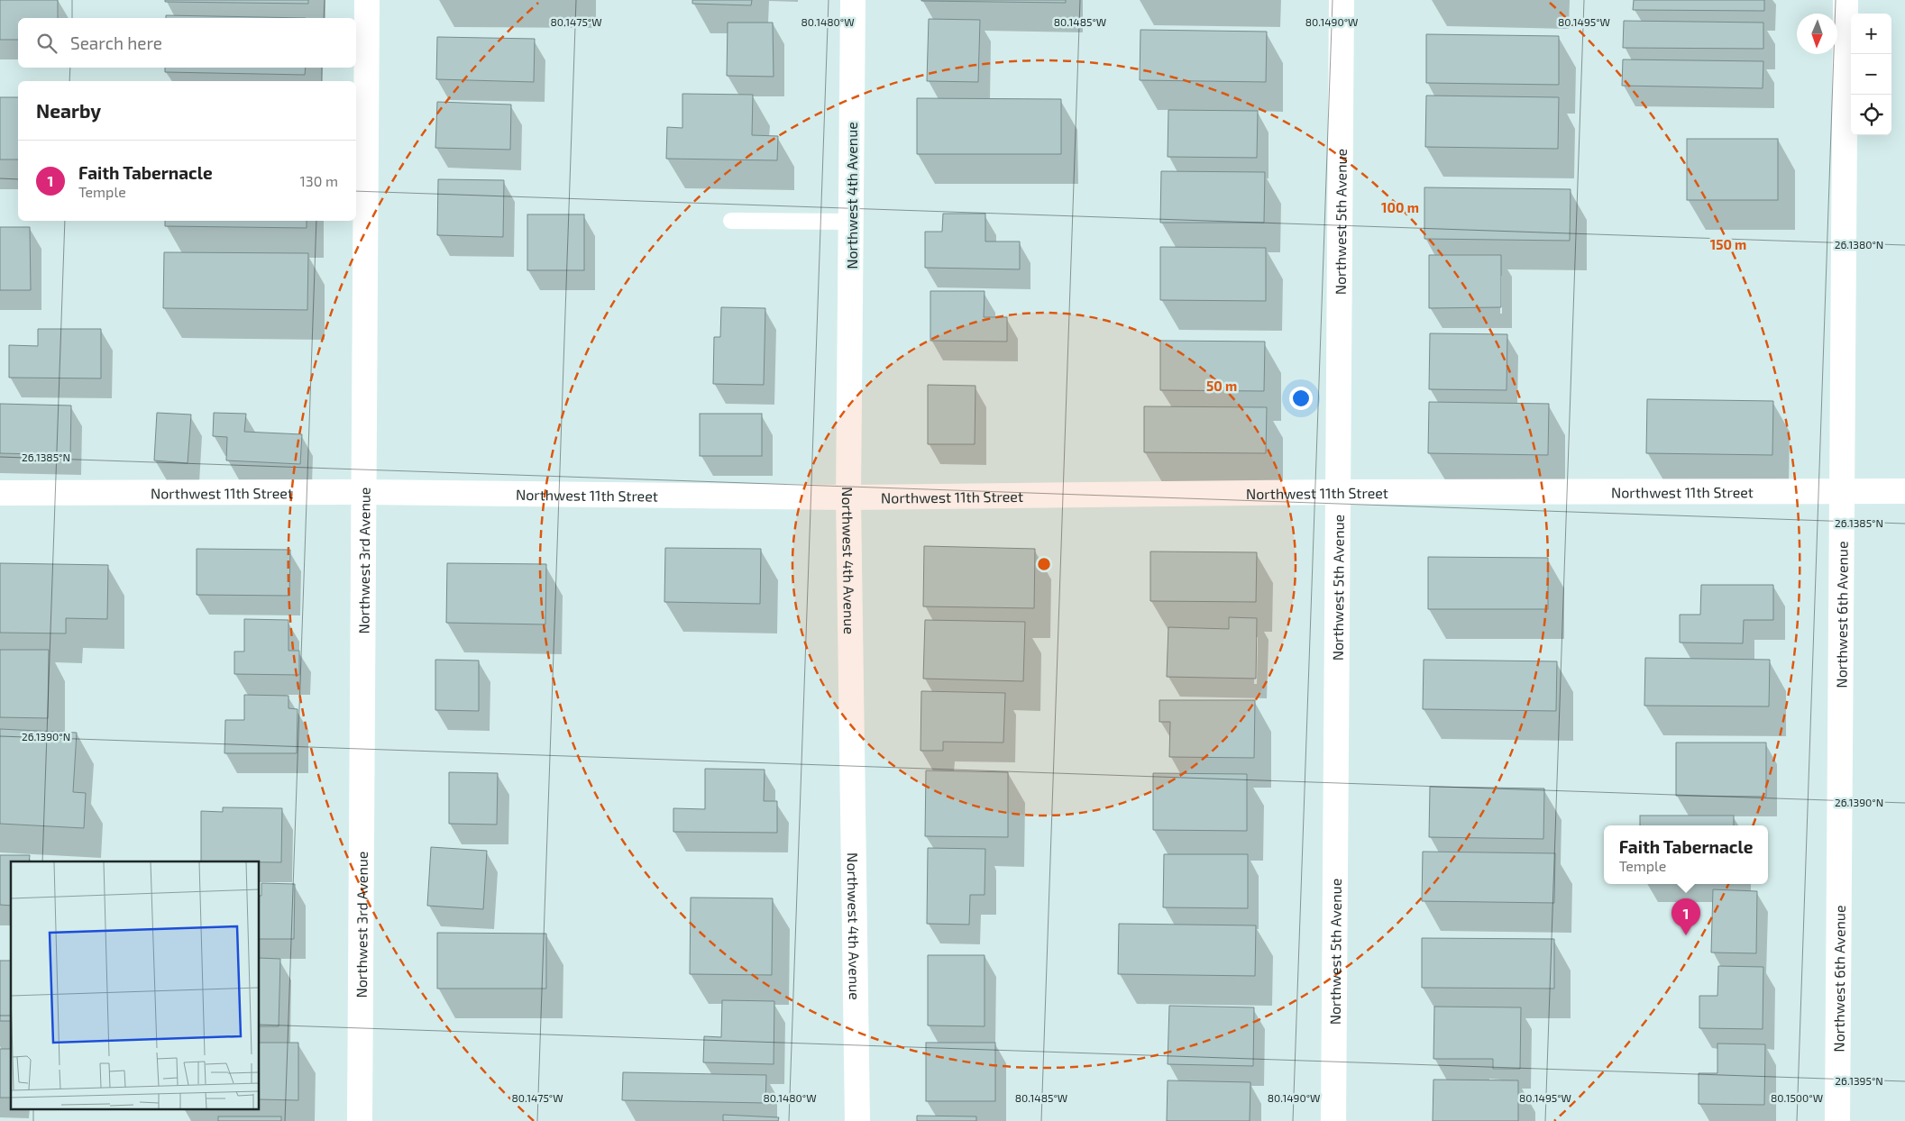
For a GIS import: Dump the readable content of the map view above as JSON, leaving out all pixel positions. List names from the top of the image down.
{
  "streets": {
    "street": [
      "Northwest 4th Avenue",
      "Northwest 5th Avenue",
      "Northwest 11th Street",
      "Northwest 3rd Avenue",
      "Northwest 6th Avenue"
    ]
  },
  "crossings": [
    ["Northwest 4th Avenue", "Northwest 11th Street"],
    ["Northwest 5th Avenue", "Northwest 11th Street"],
    ["Northwest 11th Street", "Northwest 3rd Avenue"],
    ["Northwest 11th Street", "Northwest 6th Avenue"]
  ],
  "north": "bottom",
  "page": {
    "map_buttons": ["+", "−"],
    "search": "Search here",
    "heading": "Nearby",
    "list": [
      {
        "mark": "1",
        "name": "Faith Tabernacle",
        "note": "Temple",
        "value": "130 m"
      }
    ],
    "popup": ["Faith Tabernacle", "Temple"],
    "pins": "1"
  },
  "coordinates": [
    "80.1475°W",
    "80.1480°W",
    "80.1485°W",
    "80.1490°W",
    "80.1495°W",
    "26.1380°N",
    "26.1385°N",
    "26.1390°N",
    "26.1395°N",
    "80.1500°W"
  ],
  "rings": ["100 m", "150 m", "50 m"]
}
